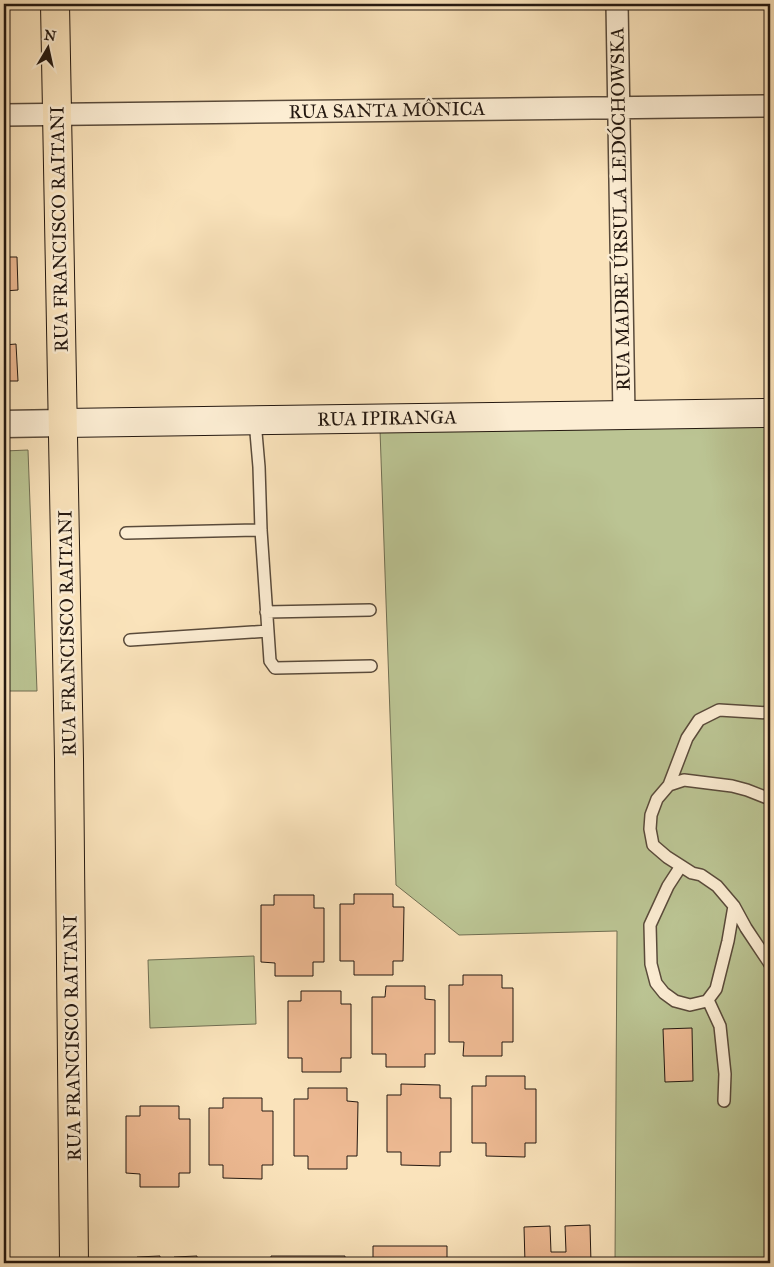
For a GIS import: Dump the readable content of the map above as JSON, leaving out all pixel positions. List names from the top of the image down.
{
  "streets": {
    "main road": ["RUA FRANCISCO RAITANI", "RUA IPIRANGA"],
    "street": ["RUA SANTA MÔNICA", "RUA MADRE ÚRSULA LEDÓCHOWSKA"]
  },
  "crossings": [
    ["RUA SANTA MÔNICA", "RUA MADRE ÚRSULA LEDÓCHOWSKA"],
    ["RUA SANTA MÔNICA", "RUA FRANCISCO RAITANI"],
    ["RUA MADRE ÚRSULA LEDÓCHOWSKA", "RUA IPIRANGA"],
    ["RUA FRANCISCO RAITANI", "RUA IPIRANGA"]
  ],
  "north": "top"
}
